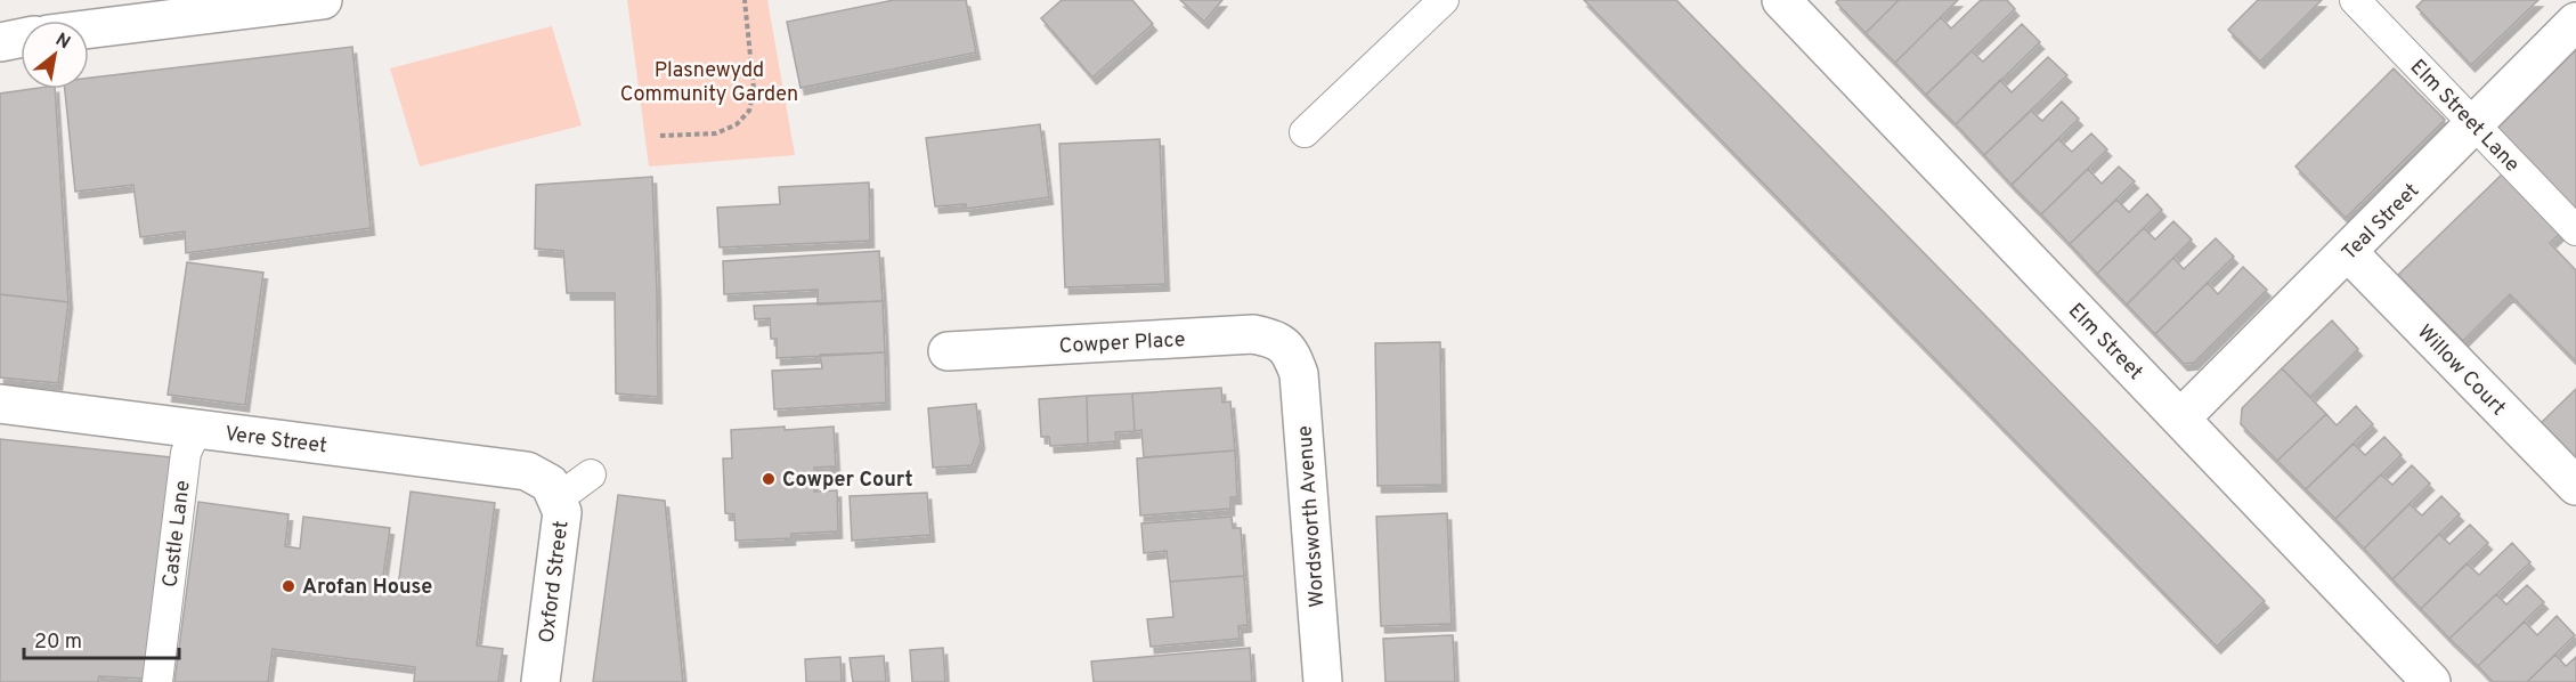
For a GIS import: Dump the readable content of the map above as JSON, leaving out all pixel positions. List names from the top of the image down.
{
  "streets": {
    "street": [
      "Teal Street",
      "Elm Street",
      "Cowper Place",
      "Willow Court",
      "Vere Street",
      "Wordsworth Avenue",
      "Oxford Street"
    ],
    "lane": ["Elm Street Lane", "Castle Lane"]
  },
  "crossings": [
    ["Elm Street Lane", "Teal Street"],
    ["Teal Street", "Elm Street"],
    ["Teal Street", "Willow Court"],
    ["Cowper Place", "Wordsworth Avenue"],
    ["Vere Street", "Castle Lane"],
    ["Vere Street", "Oxford Street"]
  ],
  "parks": ["Plasnewydd Community Garden"],
  "places": ["Cowper Court", "Arofan House"],
  "scale_bar": "20 m",
  "north": "top right"
}
